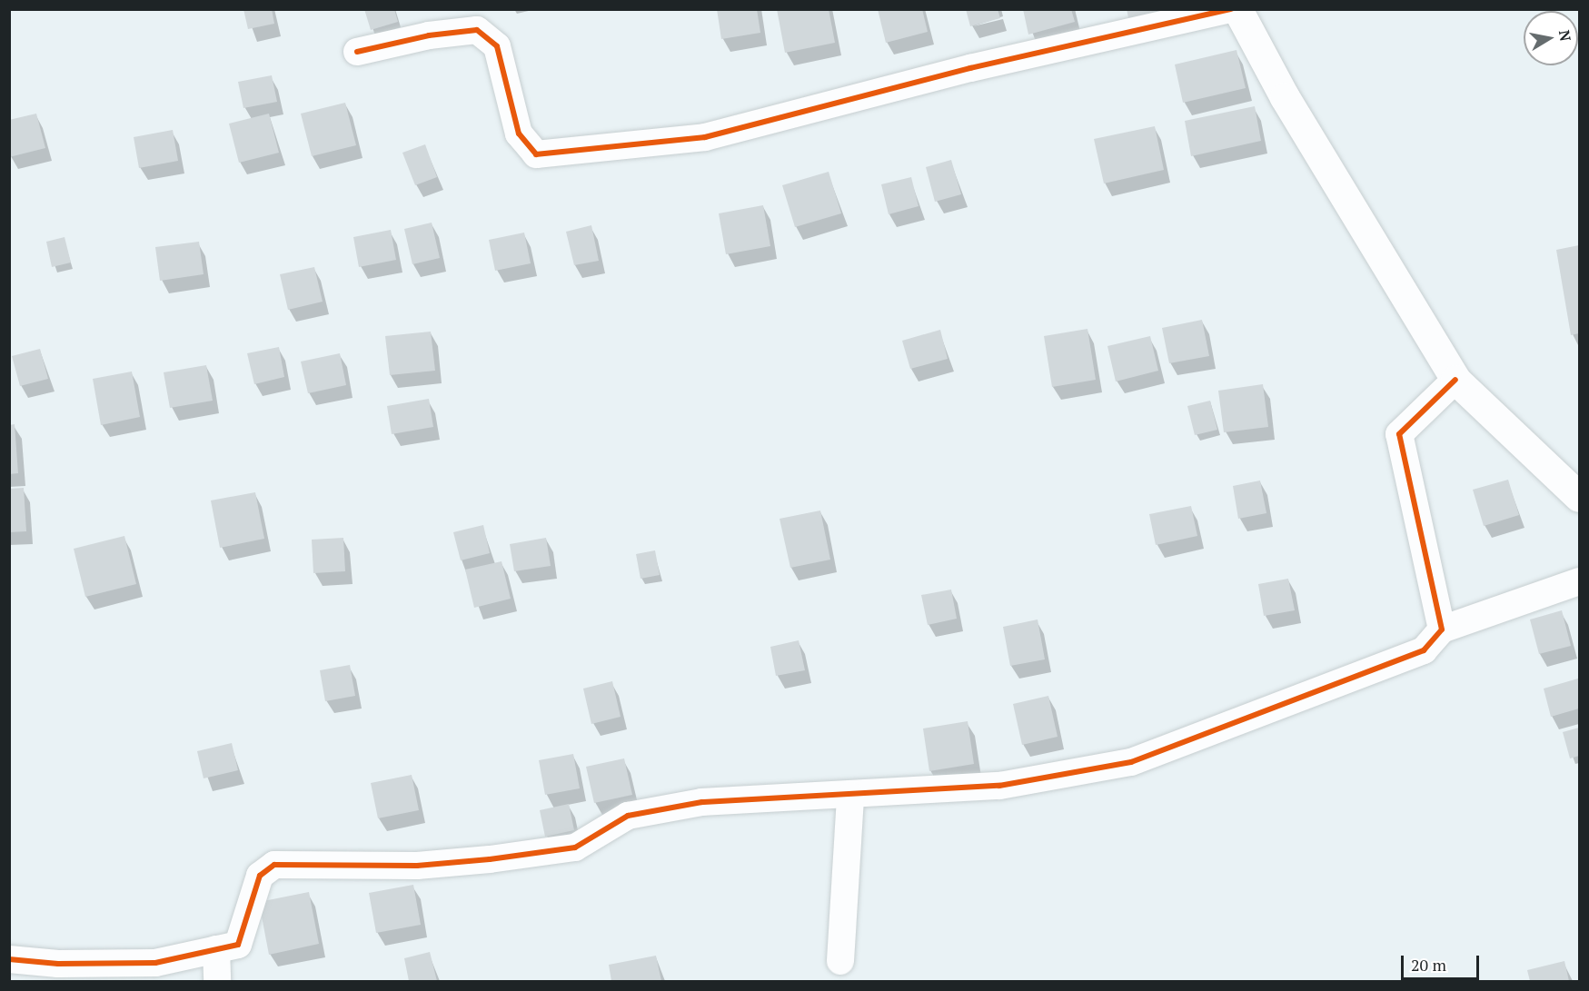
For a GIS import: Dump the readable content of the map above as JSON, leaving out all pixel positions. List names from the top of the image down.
{
  "scale_bar": "20 m",
  "north": "right"
}
